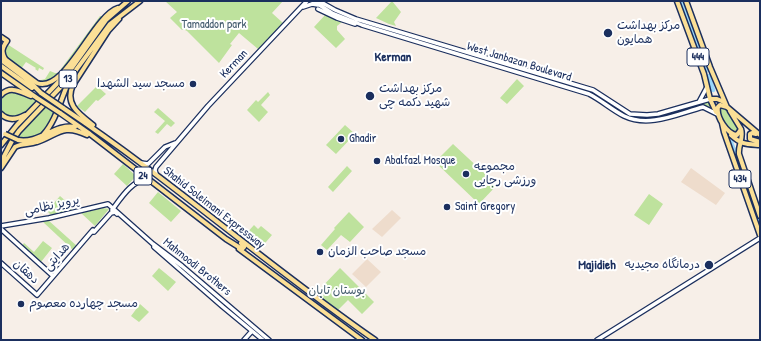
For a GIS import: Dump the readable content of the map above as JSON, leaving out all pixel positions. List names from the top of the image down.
{
  "streets": {
    "main road": [
      "444",
      "West Janbazan Boulevard",
      "Kerman",
      "13",
      "24",
      "434",
      "پرویز نظامی",
      "Shahid Soleimani Expressway",
      "هدایتی",
      "Mahmoodi Brothers",
      "دهقان"
    ]
  },
  "crossings": [
    ["444", "West Janbazan Boulevard"],
    ["Kerman", "Shahid Soleimani Expressway"],
    ["24", "Shahid Soleimani Expressway"],
    ["24", "هدایتی"],
    ["پرویز نظامی", "Mahmoodi Brothers"],
    ["هدایتی", "Mahmoodi Brothers"],
    ["هدایتی", "دهقان"]
  ],
  "districts": ["Kerman", "Majidieh"],
  "parks": ["Tamaddon park", "بوستان تابان"],
  "places": [
    "مرکز بهداشت همایون",
    "مسجد سید الشهدا",
    "مرکز بهداشت شهید دکمه چی",
    "Ghadir",
    "Abalfazl Mosque",
    "مجموعه ورزشی رجایی",
    "Saint Gregory",
    "مسجد صاحب الزمان",
    "درمانگاه مجیدیه",
    "مسجد چهارده معصوم"
  ]
}
